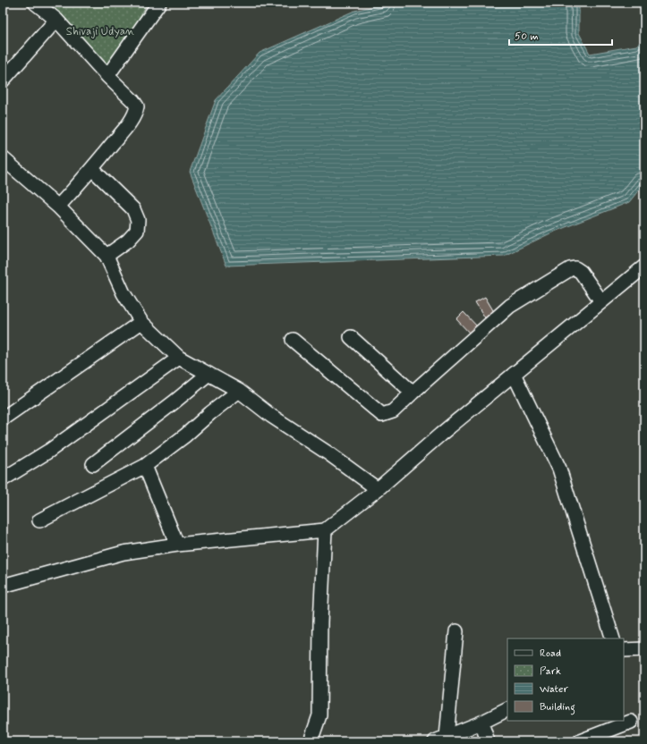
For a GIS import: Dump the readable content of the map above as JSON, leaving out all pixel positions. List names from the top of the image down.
{
  "parks": ["Shivaji Udyan"],
  "legend": [
    "Road",
    "Park",
    "Water",
    "Building"
  ],
  "scale_bar": "50 m"
}
